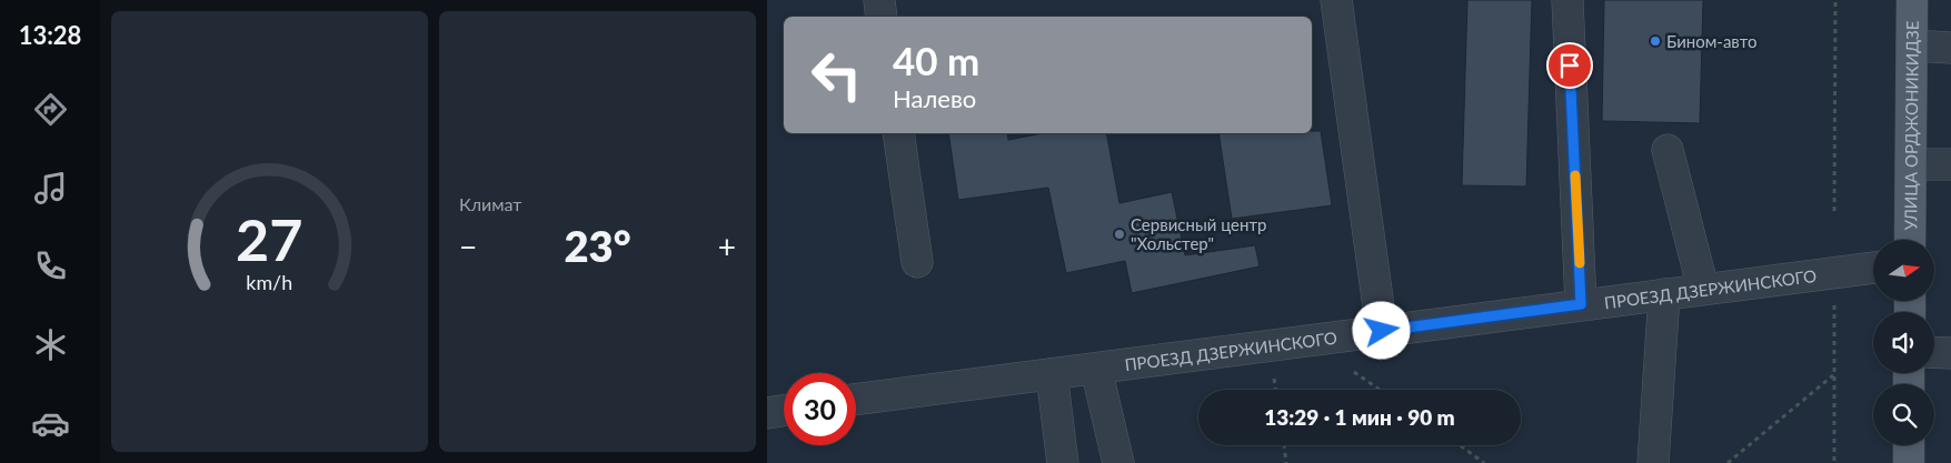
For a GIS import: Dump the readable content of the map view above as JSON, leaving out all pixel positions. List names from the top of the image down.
{
  "streets": {
    "main road": ["УЛИЦА ОРДЖОНИКИДЗЕ"],
    "street": ["ПРОЕЗД ДЗЕРЖИНСКОГО"]
  },
  "places": ["Бином-авто", "Сервисный центр \"Хольстер\""],
  "north": "right",
  "page": {
    "tabs": "13:28",
    "tile": "Климат",
    "turn": ["40 m", "Налево"],
    "heat": ["−", "23°", "+"],
    "limit": "30",
    "trip": "13:29 · 1 мин · 90 m",
    "gauge": ["27", "km/h"]
  }
}
